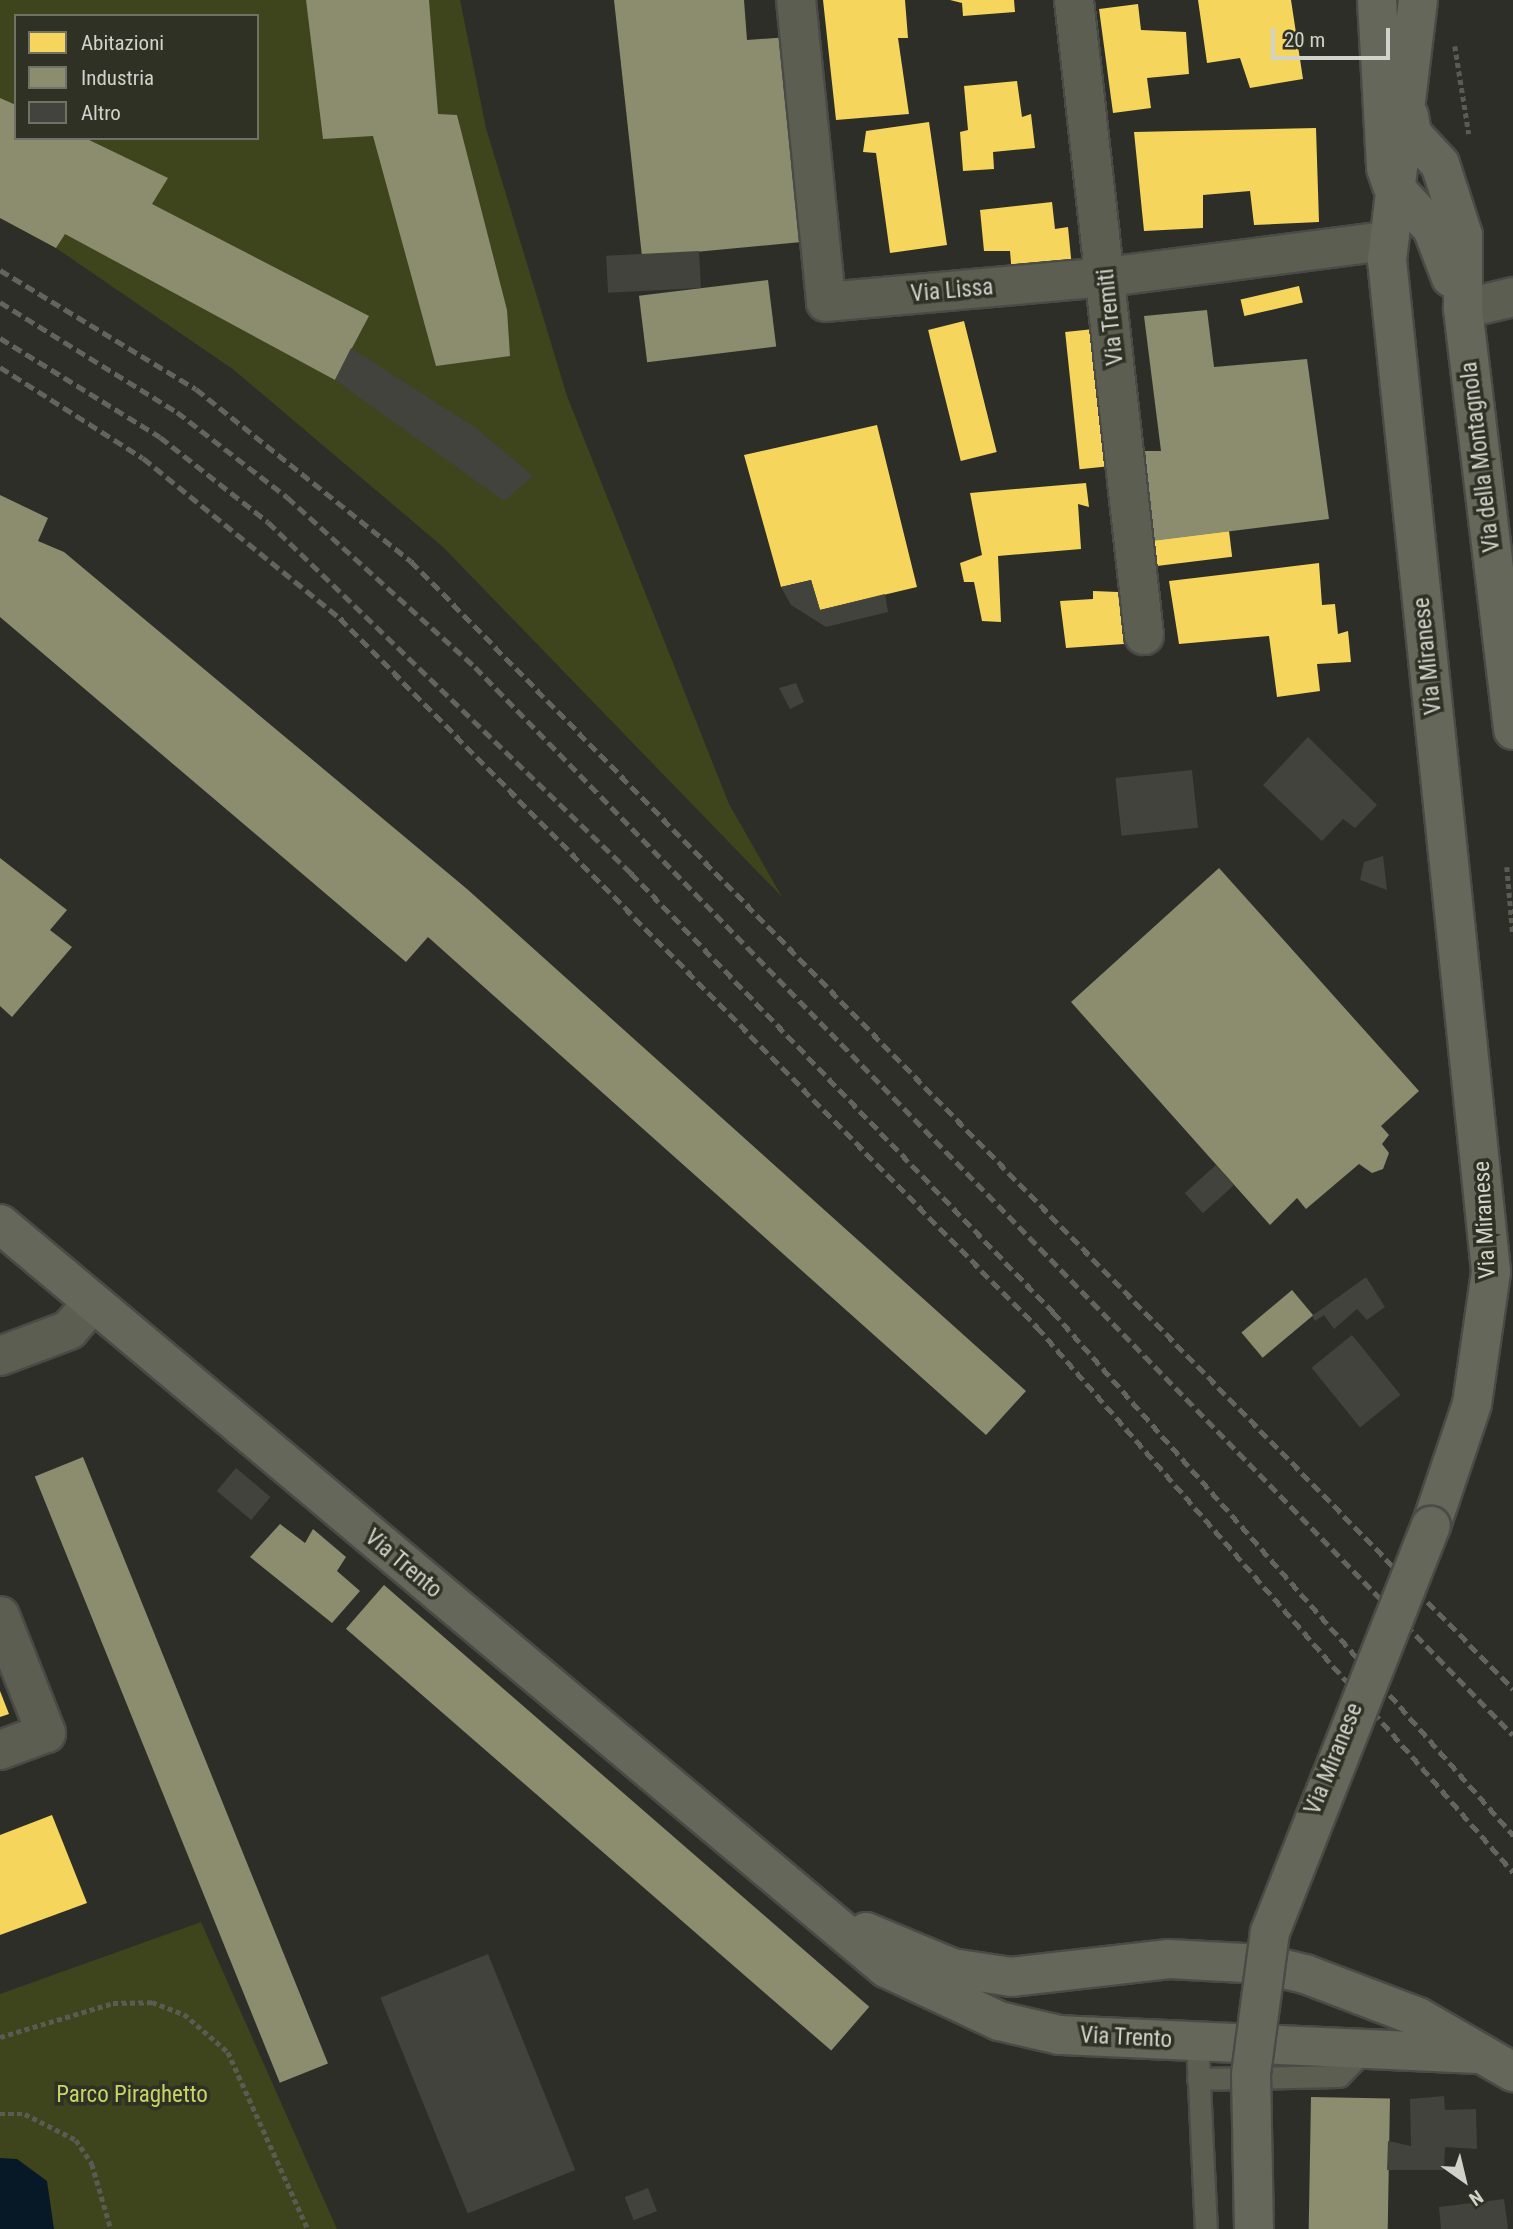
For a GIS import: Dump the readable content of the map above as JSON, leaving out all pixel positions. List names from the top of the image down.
{
  "streets": {
    "street": [
      "Via Lissa",
      "Via Tremiti",
      "Via della Montagnola",
      "Via Miranese",
      "Via Trento"
    ]
  },
  "crossings": [
    ["Via Lissa", "Via Tremiti"],
    ["Via Lissa", "Via Miranese"]
  ],
  "parks": ["Parco Piraghetto"],
  "legend": ["Abitazioni", "Industria", "Altro"],
  "scale_bar": "20 m",
  "north": "bottom right"
}
